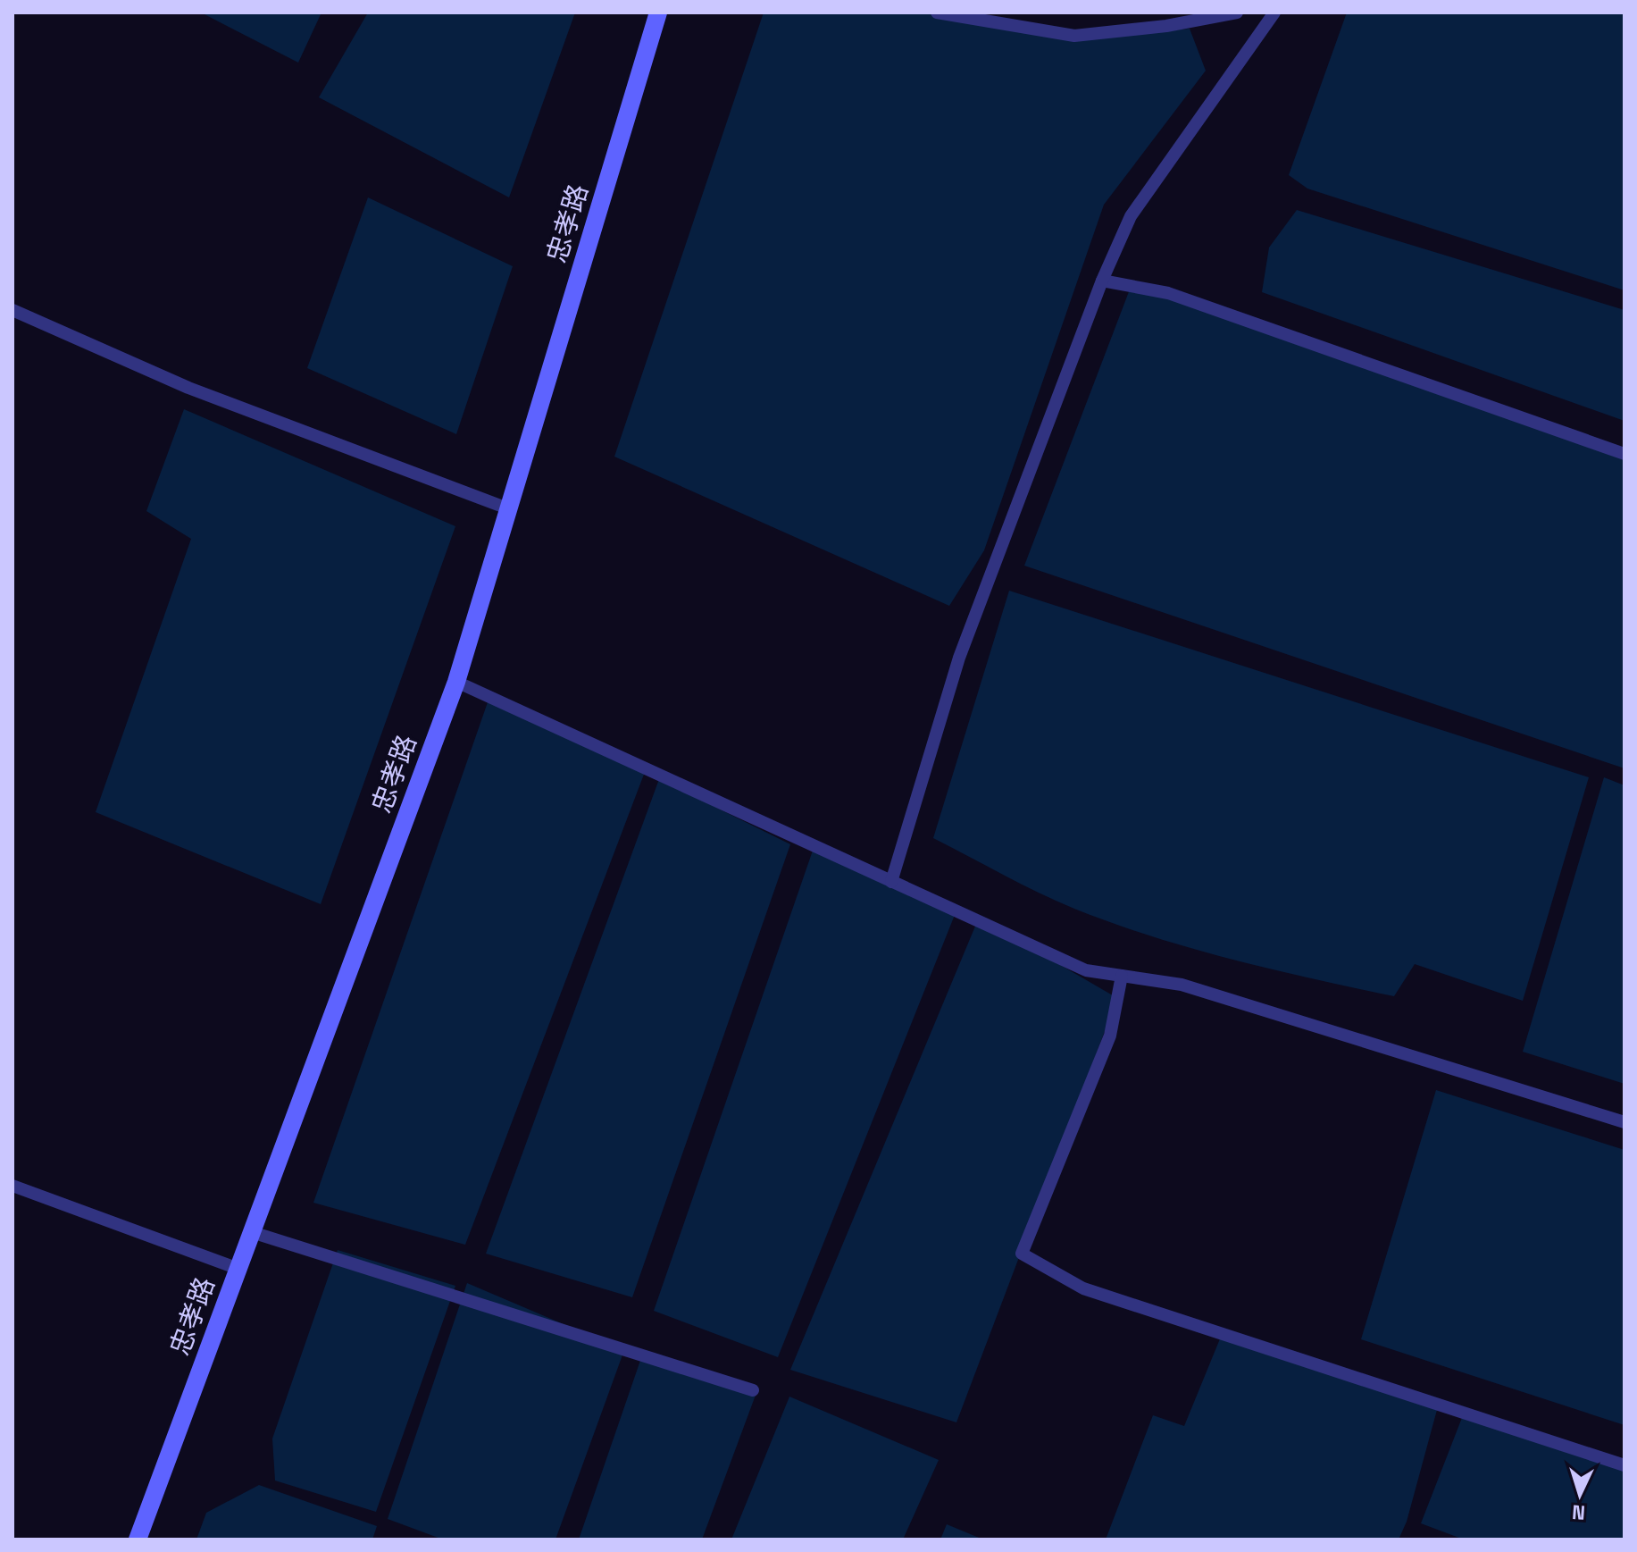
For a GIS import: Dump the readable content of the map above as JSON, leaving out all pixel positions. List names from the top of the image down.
{
  "streets": {
    "street": ["忠孝路"]
  },
  "north": "bottom"
}
